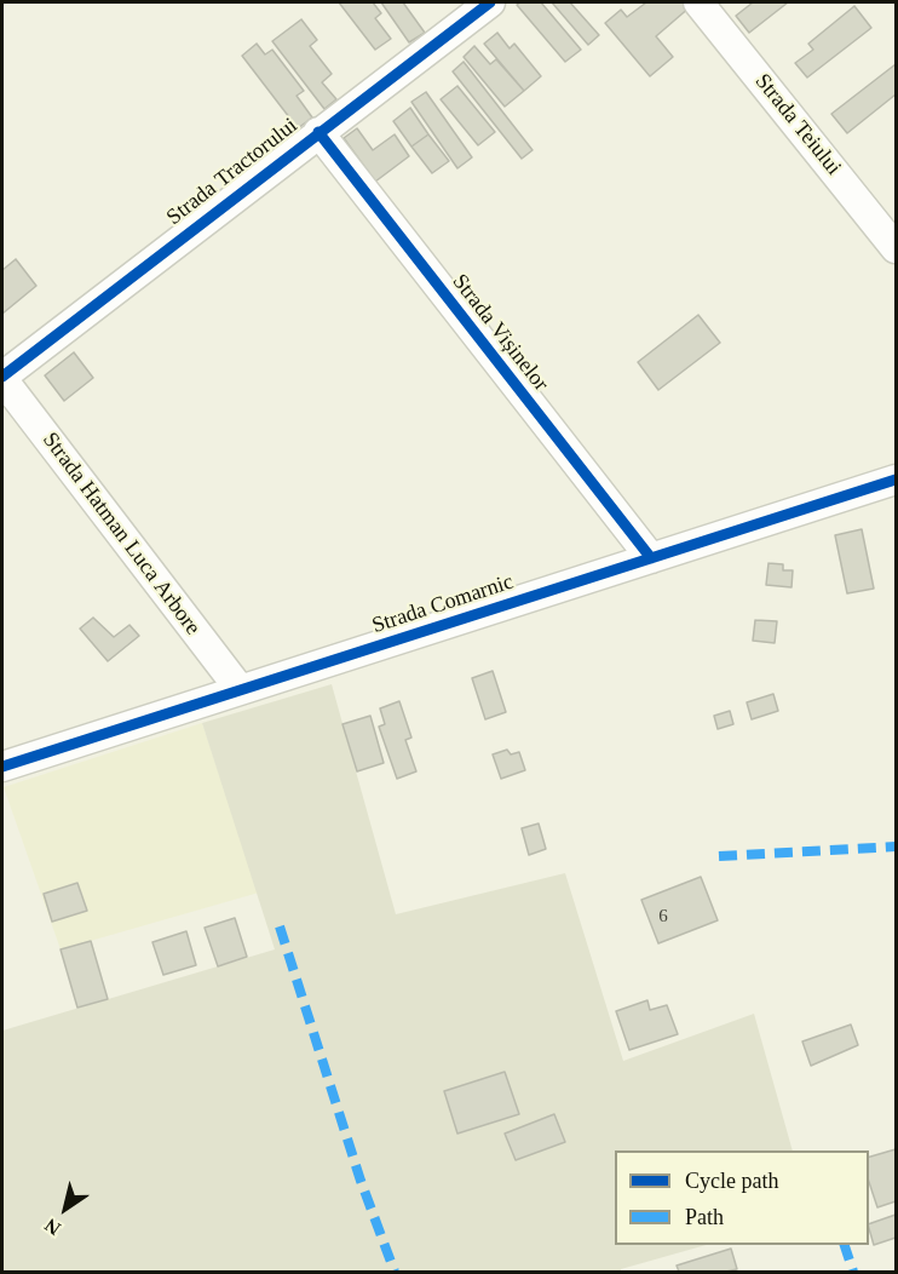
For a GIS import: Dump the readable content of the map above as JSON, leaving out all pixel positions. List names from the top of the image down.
{
  "streets": {
    "street": [
      "Strada Teiului",
      "Strada Tractorului",
      "Strada Vișinelor",
      "Strada Hatman Luca Arbore",
      "Strada Comarnic"
    ]
  },
  "crossings": [
    ["Strada Tractorului", "Strada Vișinelor"],
    ["Strada Tractorului", "Strada Hatman Luca Arbore"],
    ["Strada Vișinelor", "Strada Comarnic"],
    ["Strada Hatman Luca Arbore", "Strada Comarnic"]
  ],
  "house_numbers": ["6"],
  "legend": ["Cycle path", "Path"],
  "north": "bottom left"
}
